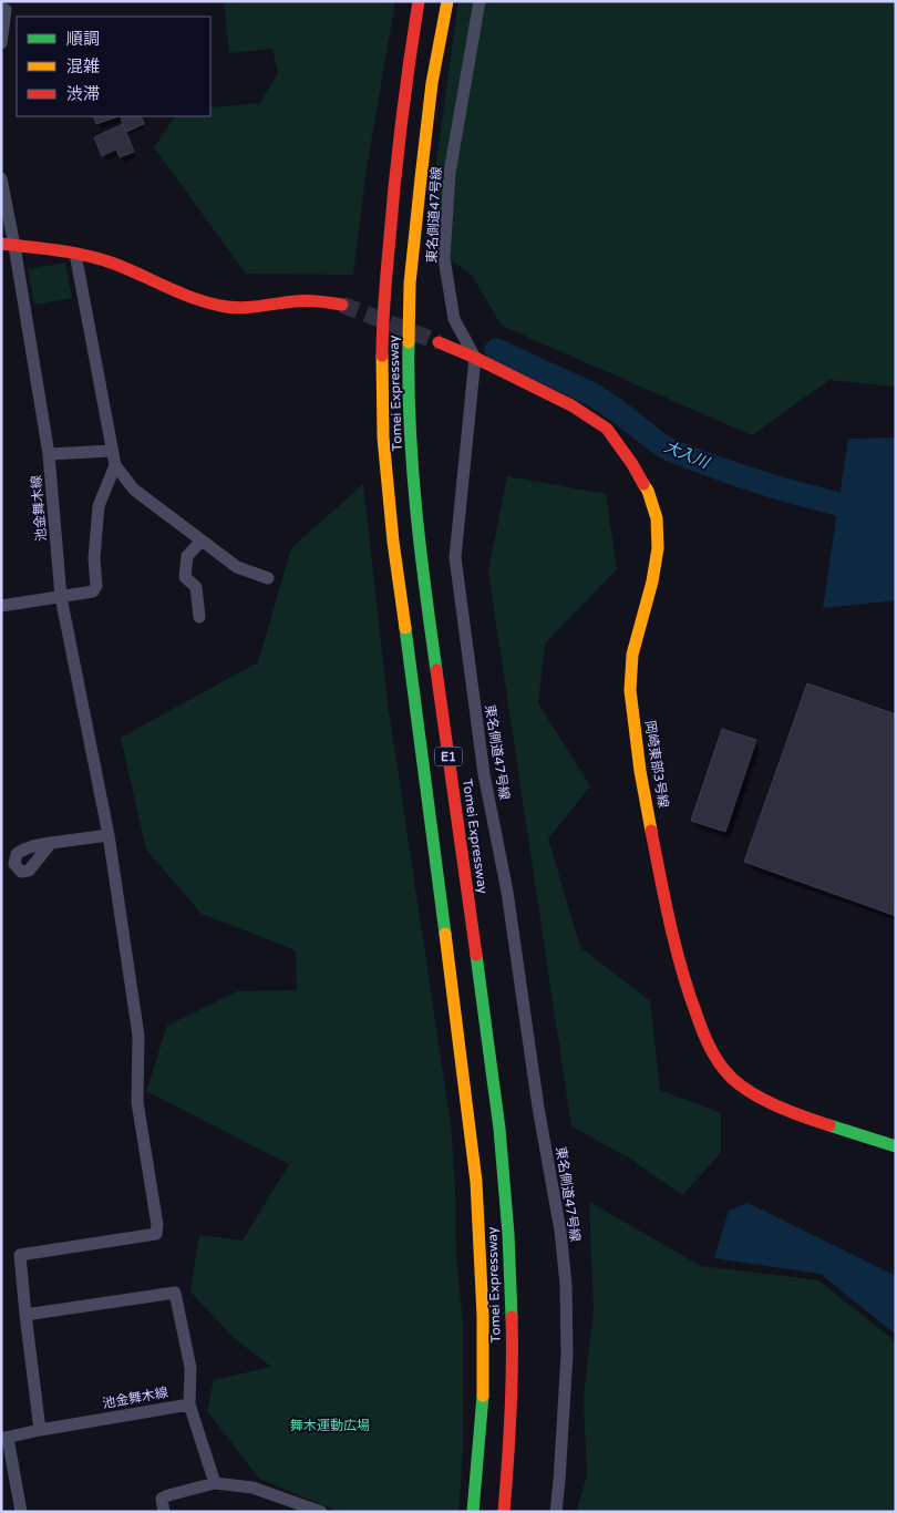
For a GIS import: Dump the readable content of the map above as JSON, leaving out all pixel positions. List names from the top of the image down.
{
  "streets": {
    "main road": ["Tomei Expressway", "E1", "岡崎東部3号線"],
    "street": ["東名側道47号線", "池金舞木線"]
  },
  "crossings": [
    ["東名側道47号線", "岡崎東部3号線"]
  ],
  "water": ["大入川"],
  "parks": ["舞木運動広場"],
  "legend": ["順調", "混雑", "渋滞"]
}
